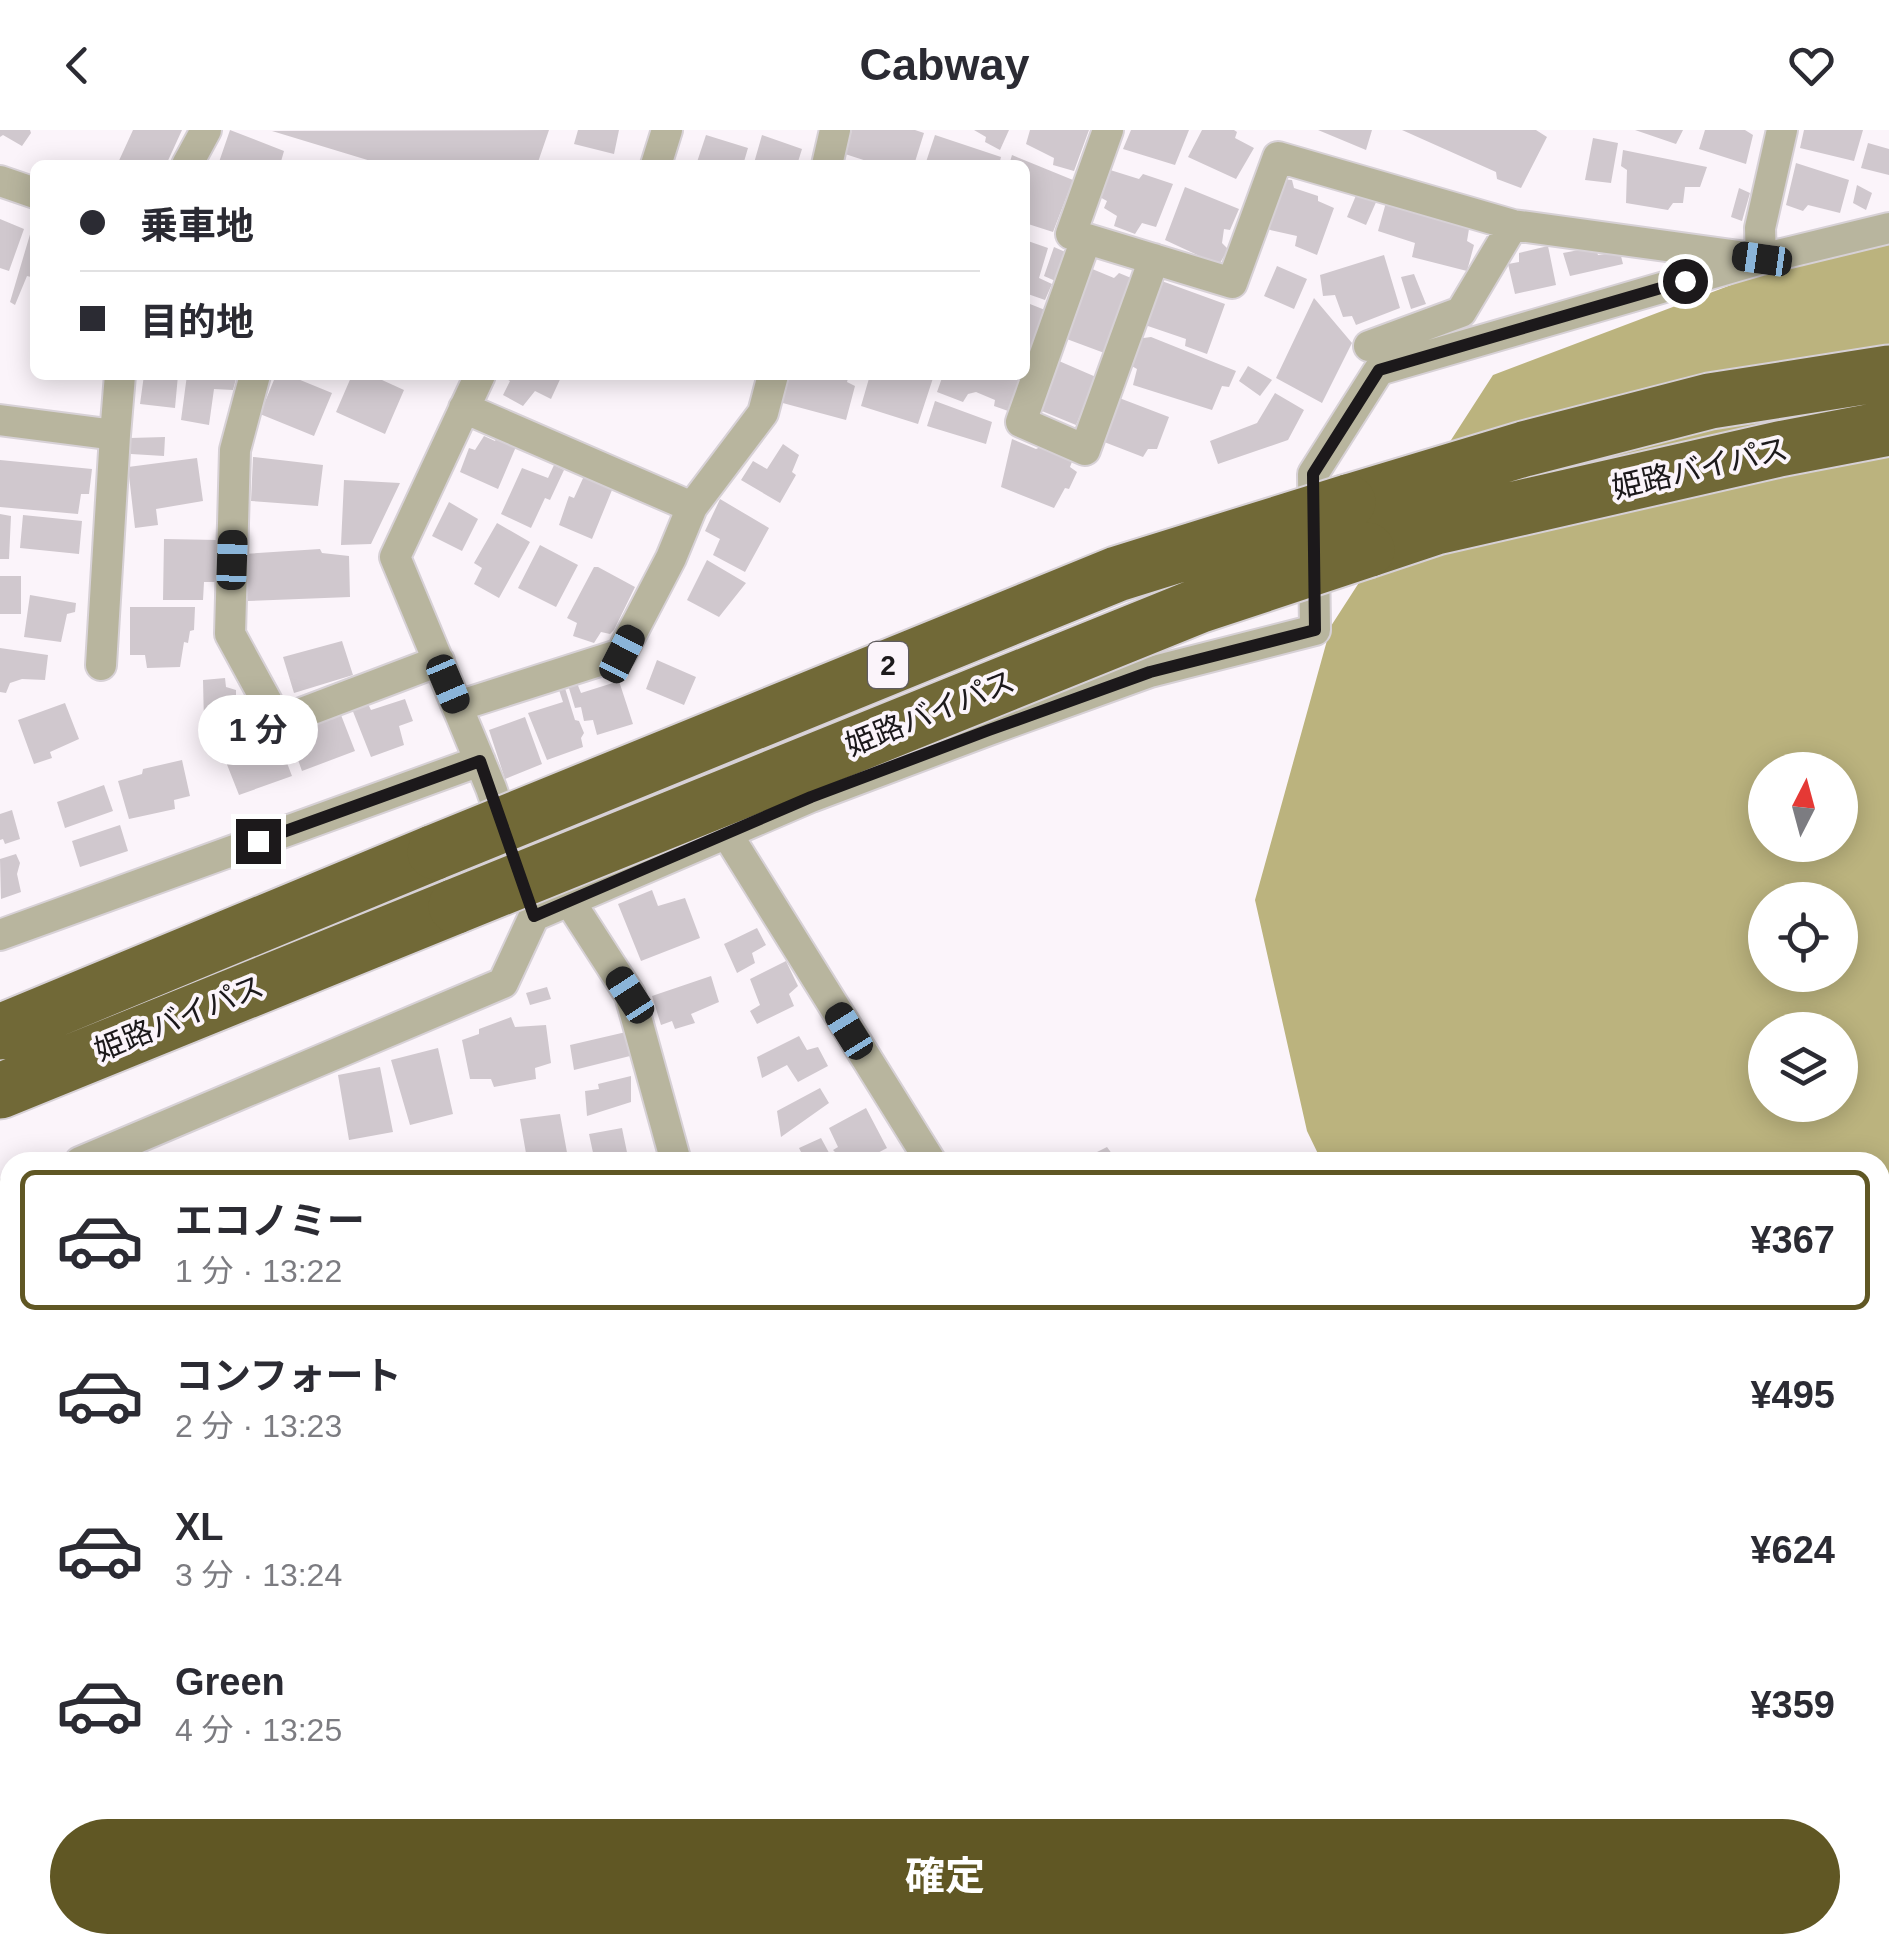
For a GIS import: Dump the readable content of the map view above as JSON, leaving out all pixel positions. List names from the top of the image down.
{
  "streets": {
    "highway": ["姫路バイパス", "2"]
  },
  "north": "top",
  "page": {
    "header": "Cabway",
    "banner": ["乗車地", "目的地"],
    "bubble": "1 分",
    "list": [
      {
        "name": "エコノミー",
        "note": "1 分 · 13:22",
        "value": "¥367"
      },
      {
        "name": "コンフォート",
        "note": "2 分 · 13:23",
        "value": "¥495"
      },
      {
        "name": "XL",
        "note": "3 分 · 13:24",
        "value": "¥624"
      },
      {
        "name": "Green",
        "note": "4 分 · 13:25",
        "value": "¥359"
      }
    ],
    "buttons": "確定"
  }
}
